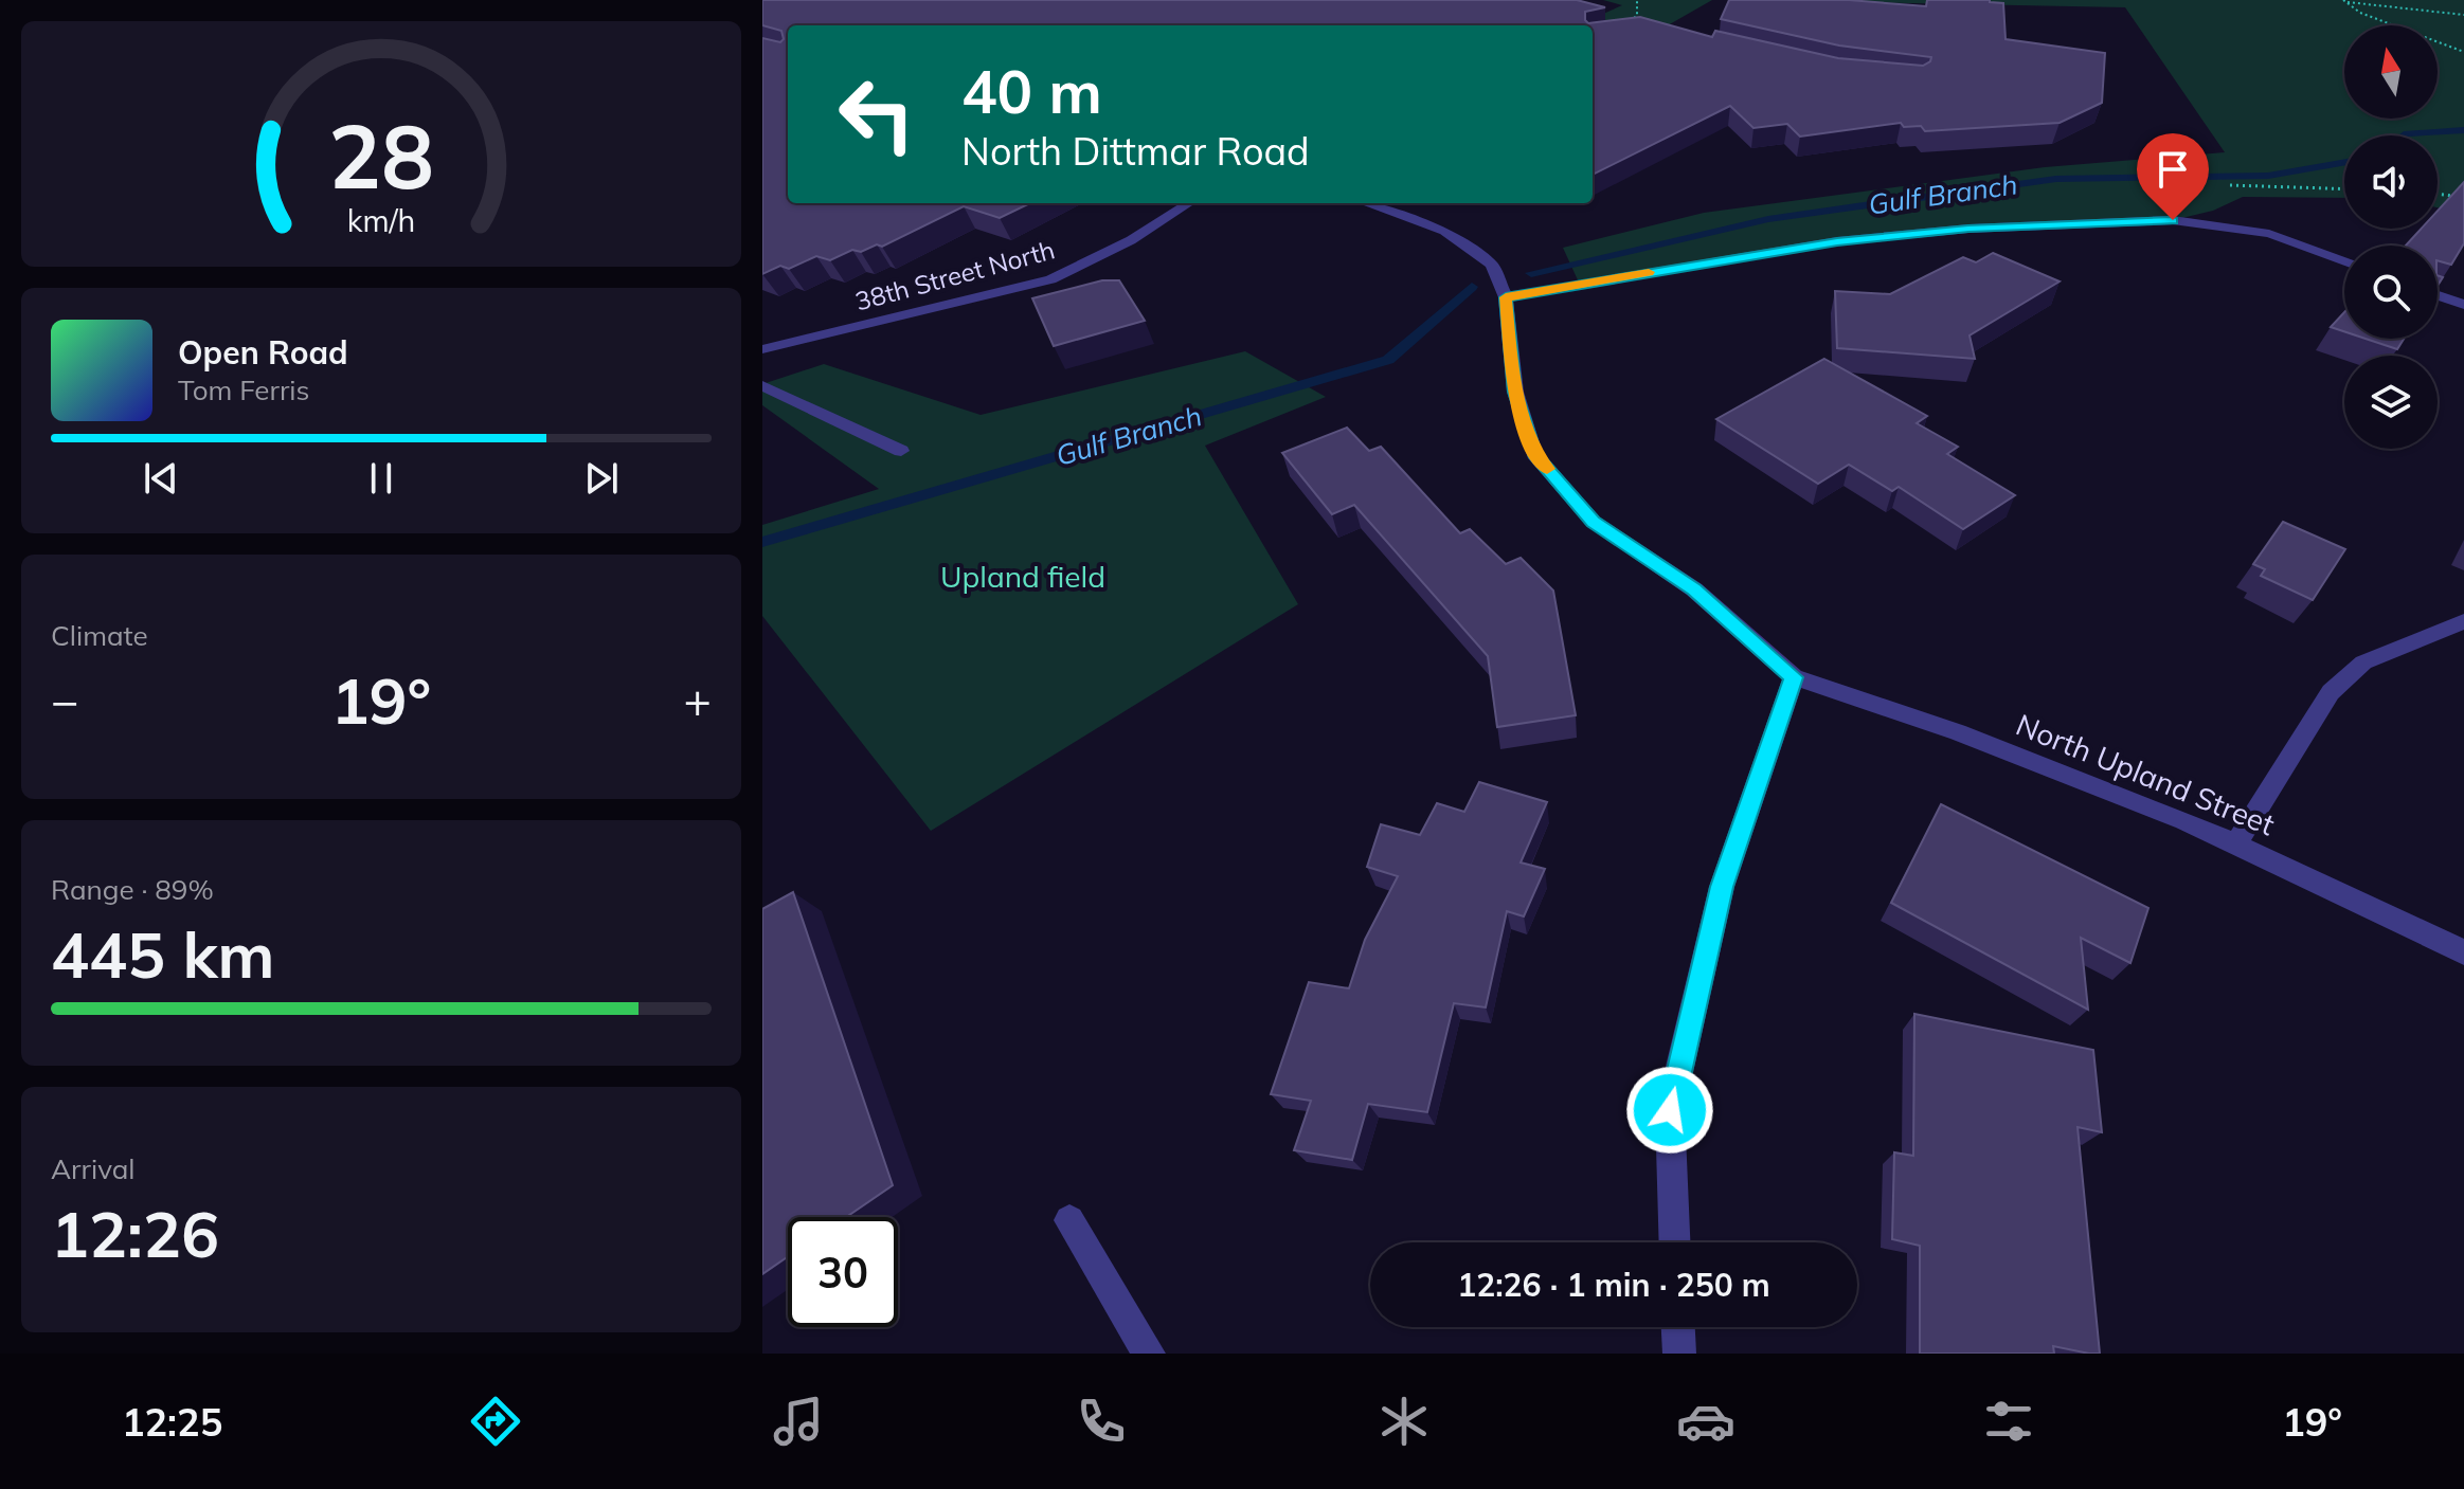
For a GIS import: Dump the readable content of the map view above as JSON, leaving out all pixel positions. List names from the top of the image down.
{
  "streets": {
    "street": ["38th Street North", "North Upland Street"]
  },
  "water": ["Gulf Branch"],
  "parks": ["Upland field"],
  "north": "top",
  "page": {
    "turn": ["40 m", "North Dittmar Road"],
    "song": ["Open Road", "Tom Ferris"],
    "tile": [
      "Climate",
      ["Range · 89%", "445 km"],
      ["Arrival", "12:26"]
    ],
    "heat": ["−", "19°", "+"],
    "limit": "30",
    "trip": "12:26 · 1 min · 250 m",
    "tabs": ["12:25", "19°"],
    "gauge": ["28", "km/h"]
  }
}
